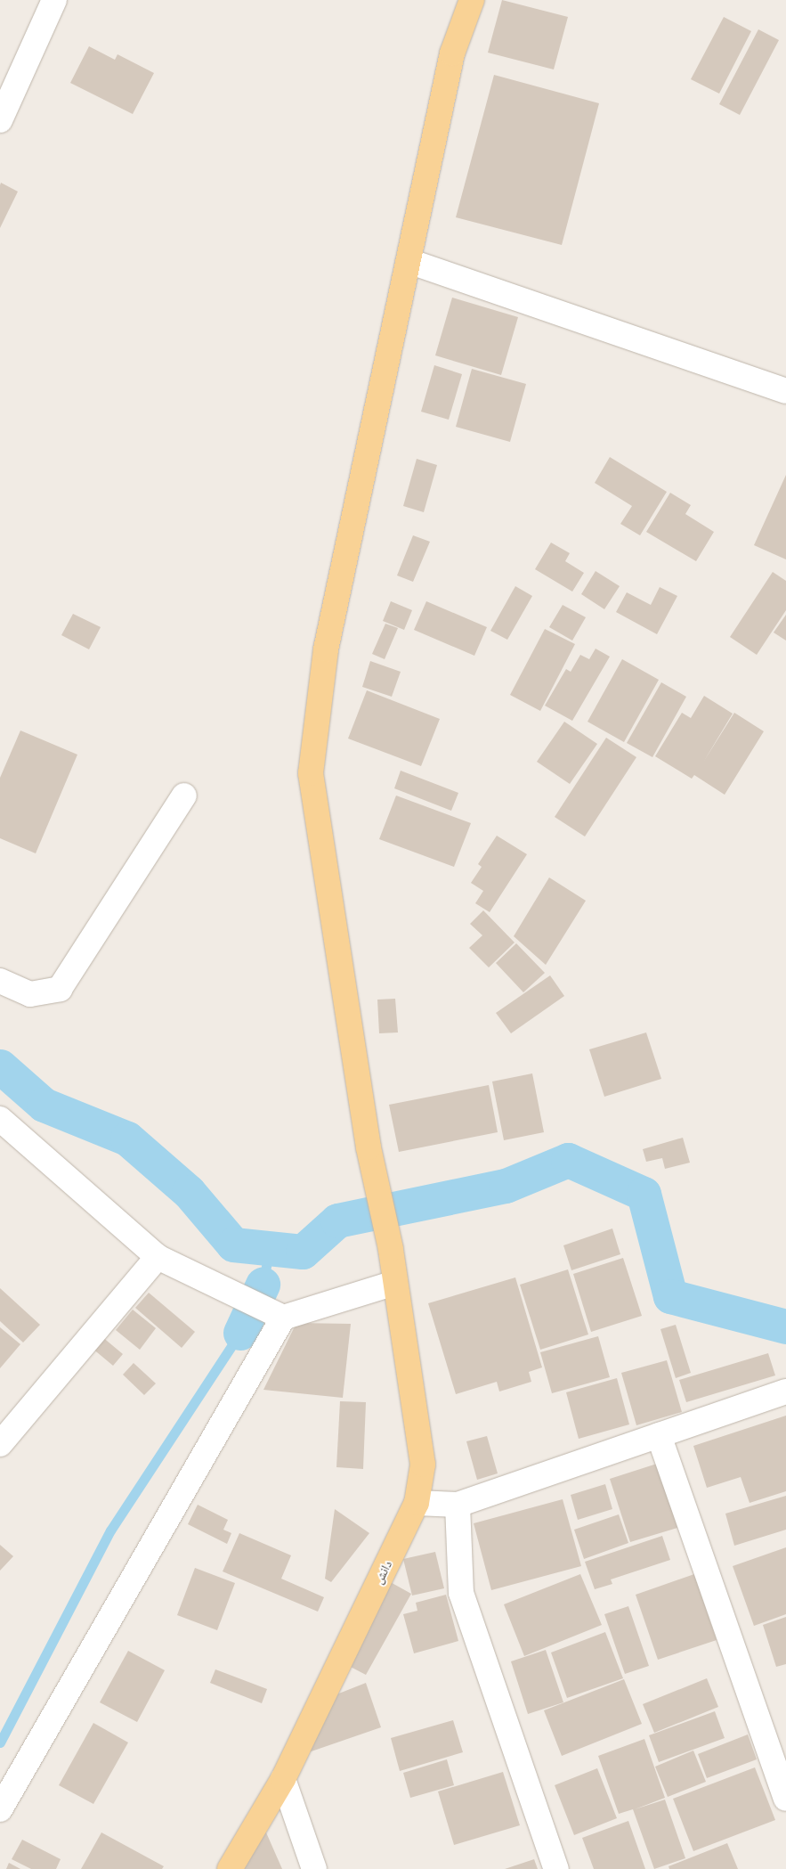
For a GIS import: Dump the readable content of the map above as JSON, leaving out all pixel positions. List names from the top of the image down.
{
  "streets": {
    "main road": ["دانش"]
  }
}
